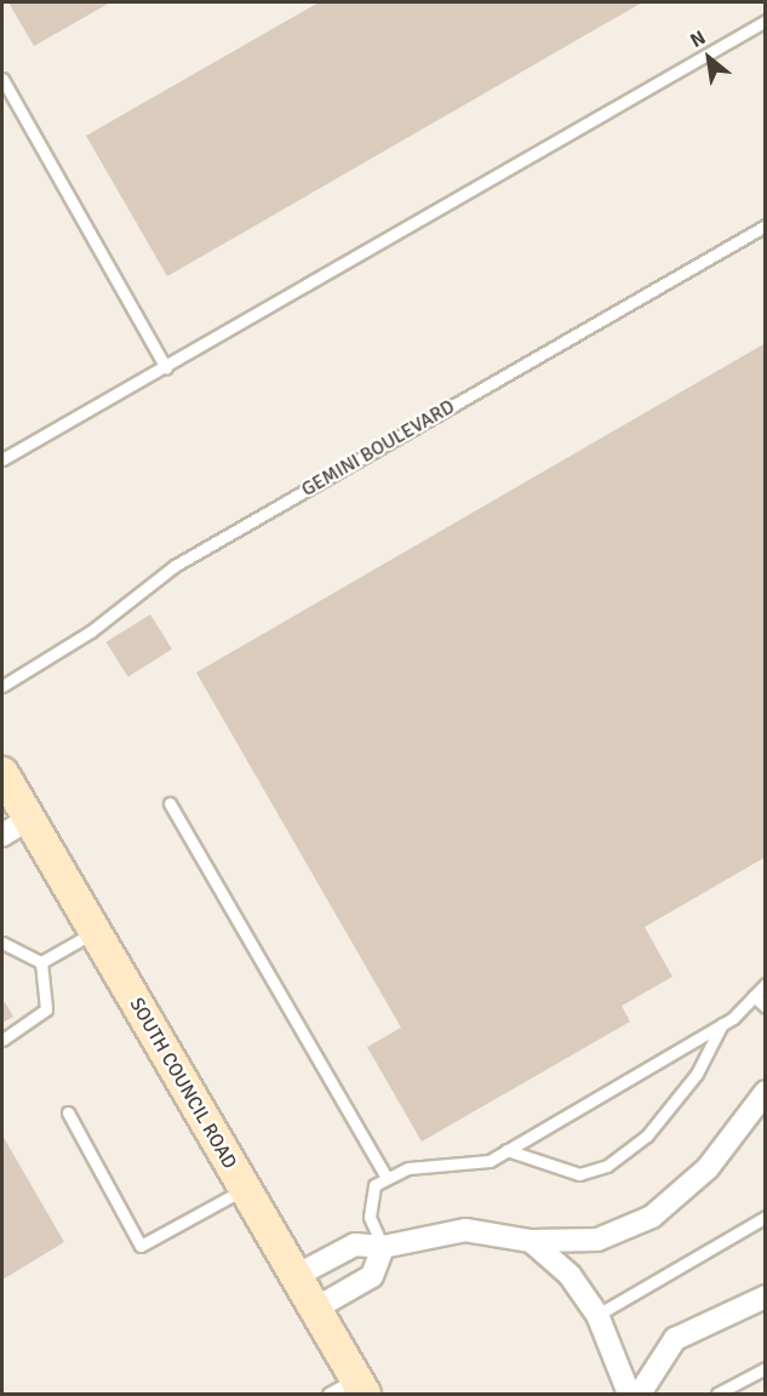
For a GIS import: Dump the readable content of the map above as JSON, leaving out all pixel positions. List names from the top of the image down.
{
  "streets": {
    "main road": ["SOUTH COUNCIL ROAD"],
    "lane": ["GEMINI BOULEVARD"]
  },
  "north": "top left"
}
